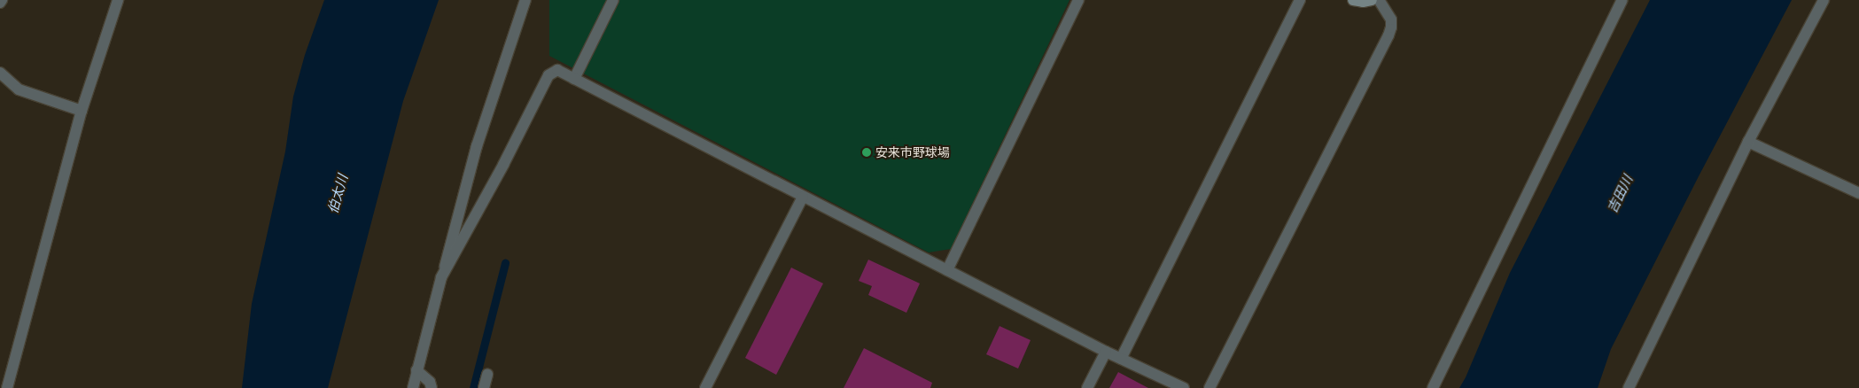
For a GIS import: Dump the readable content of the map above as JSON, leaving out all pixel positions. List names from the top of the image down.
{
  "water": ["伯太川", "吉田川"],
  "places": ["安来市野球場"]
}
